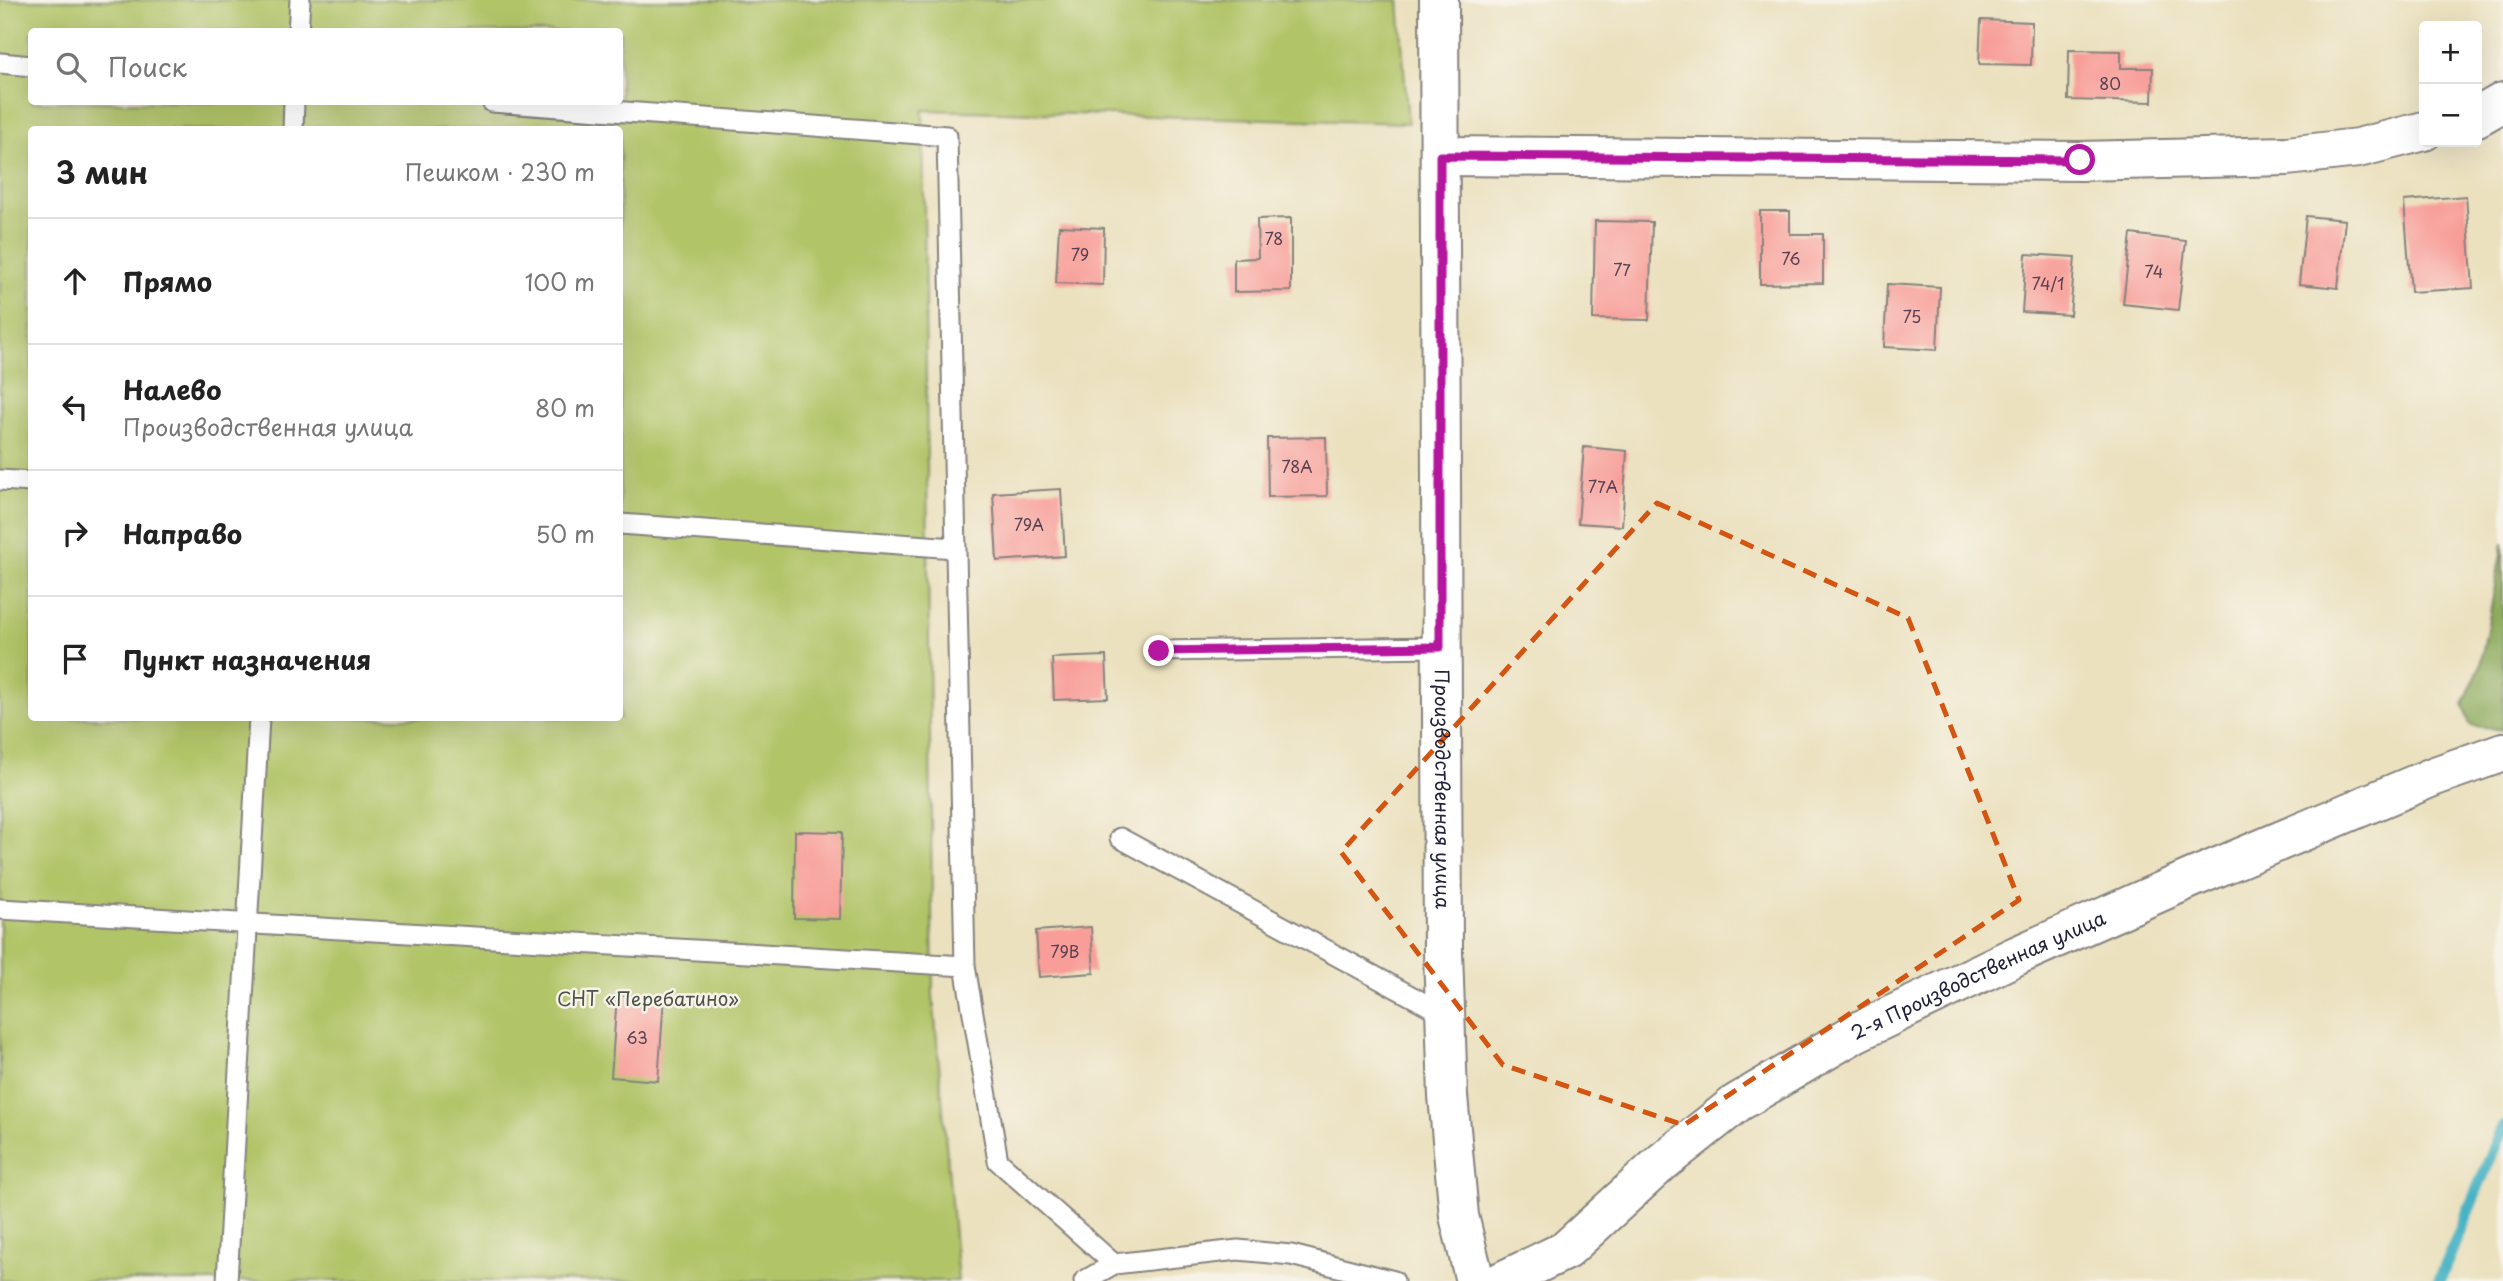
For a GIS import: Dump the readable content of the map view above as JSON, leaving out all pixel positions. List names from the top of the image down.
{
  "streets": {
    "street": ["Производственная улица", "2-я Производственная улица"]
  },
  "parks": ["СНТ «Перебатино»"],
  "house_numbers": [
    "80",
    "78",
    "79",
    "76",
    "77",
    "74",
    "74/1",
    "75",
    "78А",
    "77А",
    "79А",
    "79В",
    "63"
  ],
  "page": {
    "map_buttons": ["+", "−"],
    "search": "Поиск",
    "heading": ["3 мин", "Пешком · 230 m"],
    "list": [
      ["Прямо", "100 m"],
      ["Налево", "Производственная улица", "80 m"],
      ["Направо", "50 m"],
      "Пункт назначения"
    ]
  }
}
